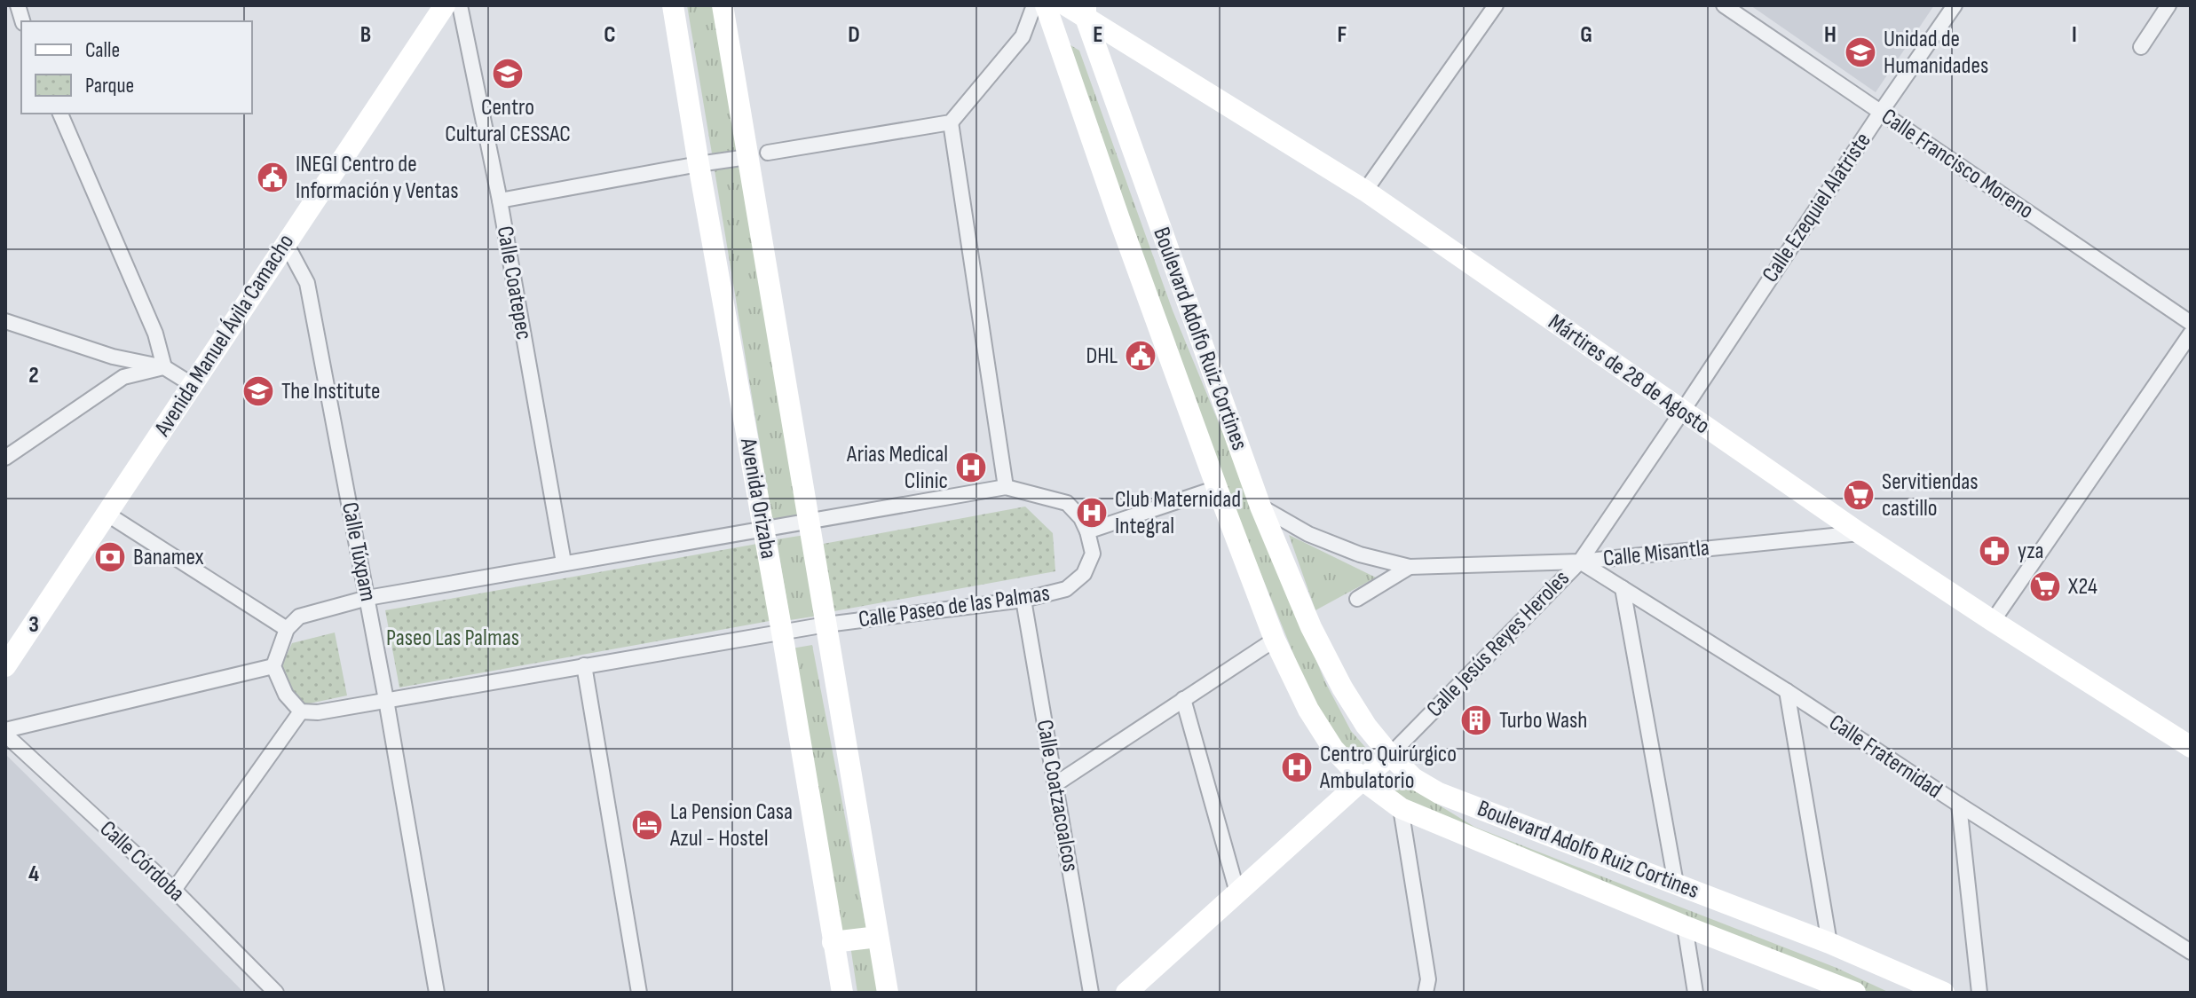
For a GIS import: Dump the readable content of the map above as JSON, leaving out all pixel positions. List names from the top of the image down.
{
  "streets": {
    "main road": [
      "Avenida Manuel Ávila Camacho",
      "Boulevard Adolfo Ruiz Cortines",
      "Mártires de 28 de Agosto",
      "Avenida Orizaba",
      "Calle Jesús Reyes Heroles"
    ],
    "street": [
      "Calle Francisco Moreno",
      "Calle Ezequiel Alatriste",
      "Calle Coatepec",
      "Calle Túxpam",
      "Calle Misantla",
      "Calle Paseo de las Palmas",
      "Calle Fraternidad",
      "Calle Coatzacoalcos",
      "Calle Córdoba"
    ]
  },
  "crossings": [
    ["Calle Francisco Moreno", "Calle Ezequiel Alatriste"],
    ["Calle Ezequiel Alatriste", "Mártires de 28 de Agosto"],
    ["Calle Ezequiel Alatriste", "Calle Jesús Reyes Heroles"],
    ["Avenida Manuel Ávila Camacho", "Calle Túxpam"],
    ["Boulevard Adolfo Ruiz Cortines", "Mártires de 28 de Agosto"],
    ["Boulevard Adolfo Ruiz Cortines", "Calle Misantla"],
    ["Boulevard Adolfo Ruiz Cortines", "Calle Jesús Reyes Heroles"],
    ["Mártires de 28 de Agosto", "Calle Misantla"],
    ["Mártires de 28 de Agosto", "Calle Jesús Reyes Heroles"],
    ["Avenida Orizaba", "Calle Paseo de las Palmas"],
    ["Calle Túxpam", "Calle Paseo de las Palmas"],
    ["Calle Misantla", "Calle Jesús Reyes Heroles"],
    ["Calle Misantla", "Calle Fraternidad"],
    ["Calle Paseo de las Palmas", "Calle Coatzacoalcos"],
    ["Calle Jesús Reyes Heroles", "Calle Fraternidad"]
  ],
  "parks": ["Paseo Las Palmas"],
  "places": {
    "school or university": ["Unidad de Humanidades", "Centro Cultural CESSAC", "The Institute"],
    "public building": ["INEGI Centro de Información y Ventas", "DHL"],
    "hospital": ["Arias Medical Clinic", "Club Maternidad Integral", "Centro Quirúrgico Ambulatorio"],
    "supermarket": ["Servitiendas castillo", "X24"],
    "pharmacy": ["yza"],
    "bank": ["Banamex"],
    "building": ["Turbo Wash"],
    "hotel": ["La Pension Casa Azul - Hostel"]
  },
  "legend": ["Calle", "Parque"],
  "grid": {
    "columns": [
      "B",
      "C",
      "D",
      "E",
      "F",
      "G",
      "H",
      "I"
    ],
    "rows": ["2", "3", "4"]
  }
}
